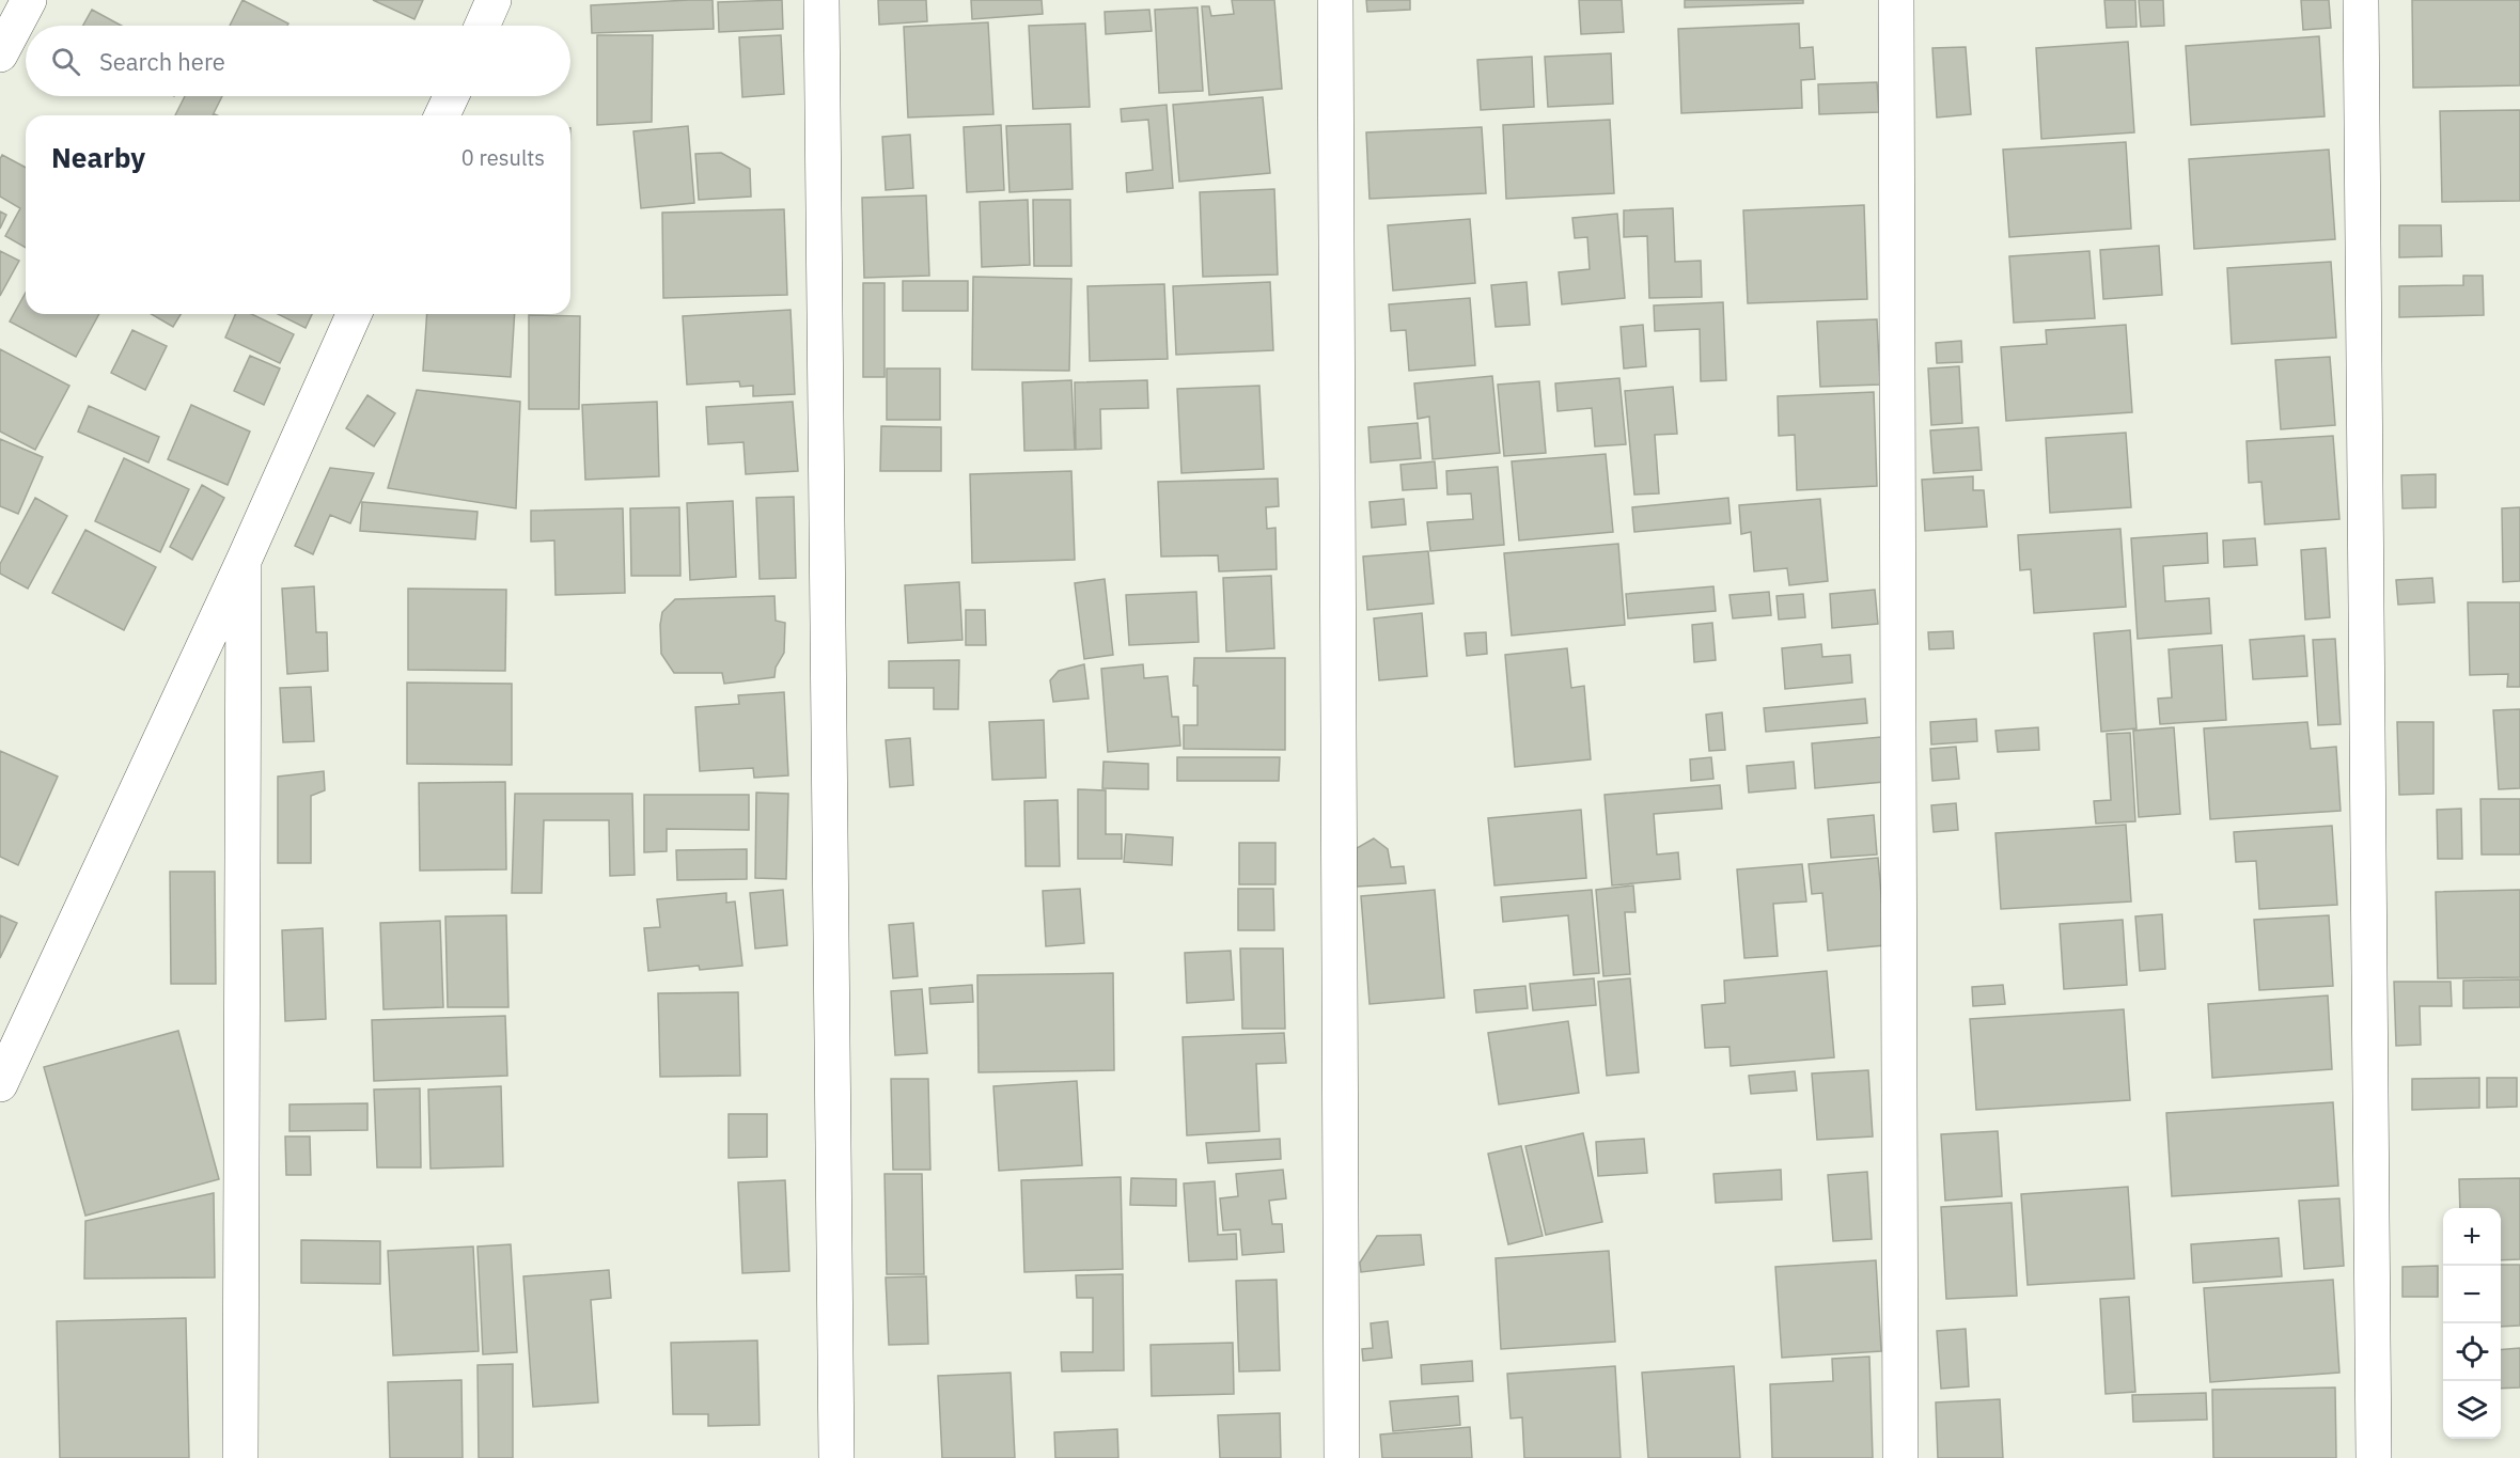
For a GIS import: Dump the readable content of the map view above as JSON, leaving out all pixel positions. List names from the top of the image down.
{
  "page": {
    "search": "Search here",
    "heading": ["Nearby", "0 results"],
    "map_buttons": ["+", "−"]
  }
}
